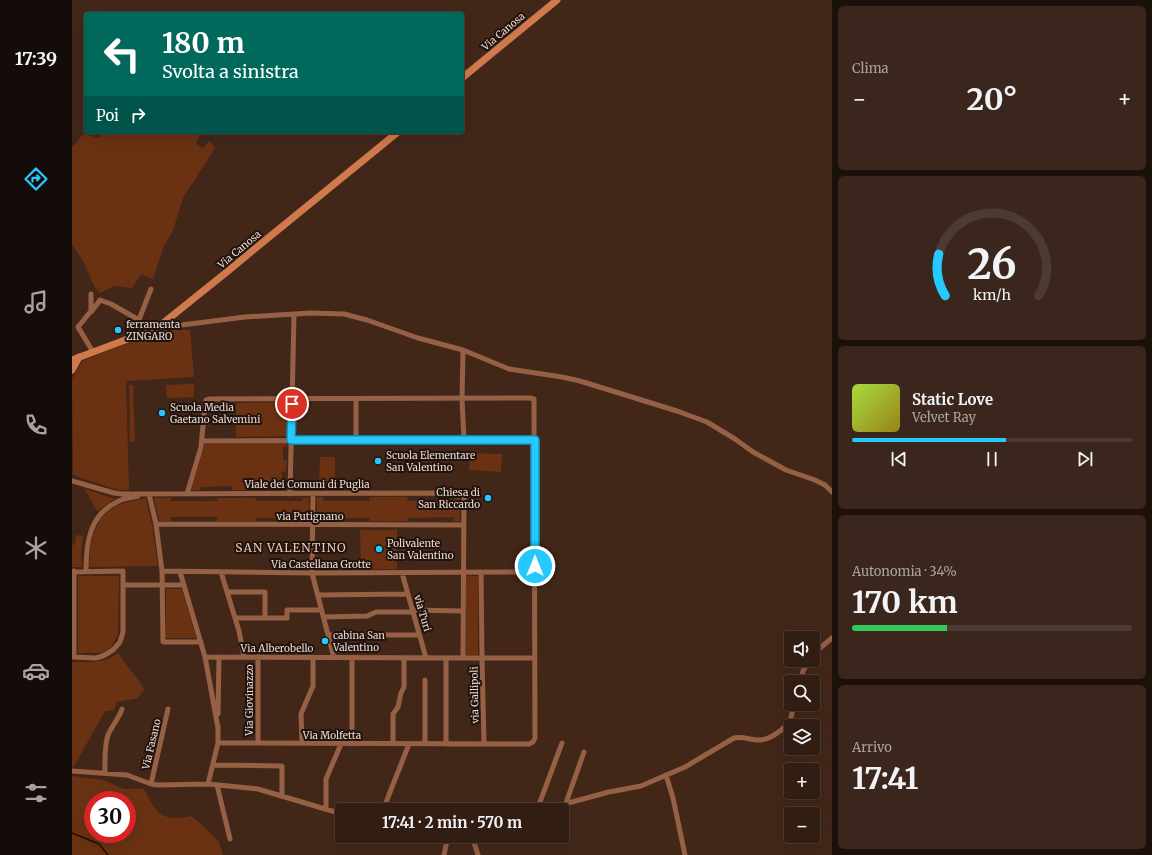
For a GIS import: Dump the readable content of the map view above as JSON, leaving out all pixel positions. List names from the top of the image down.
{
  "streets": {
    "main road": ["Via Canosa"],
    "street": [
      "Viale dei Comuni di Puglia",
      "via Putignano",
      "Via Castellana Grotte",
      "via Turi",
      "Via Alberobello",
      "via Gallipoli",
      "Via Giovinazzo",
      "Via Molfetta",
      "Via Fasano"
    ]
  },
  "crossings": [
    ["Viale dei Comuni di Puglia", "via Putignano"],
    ["Viale dei Comuni di Puglia", "Via Castellana Grotte"],
    ["Viale dei Comuni di Puglia", "via Gallipoli"],
    ["Via Castellana Grotte", "via Turi"],
    ["via Turi", "Via Alberobello"],
    ["Via Alberobello", "via Gallipoli"],
    ["Via Alberobello", "Via Giovinazzo"],
    ["Via Giovinazzo", "Via Molfetta"]
  ],
  "districts": ["SAN VALENTINO"],
  "places": [
    "ferramenta ZINGARO",
    "Scuola Media Gaetano Salvemini",
    "Scuola Elementare San Valentino",
    "Chiesa di San Riccardo",
    "Polivalente San Valentino",
    "cabina San Valentino"
  ],
  "page": {
    "tabs": "17:39",
    "tile": [
      "Clima",
      ["Autonomia · 34%", "170 km"],
      ["Arrivo", "17:41"]
    ],
    "turn": ["180 m", "Svolta a sinistra"],
    "heat": ["−", "20°", "+"],
    "then": "Poi",
    "song": ["Static Love", "Velvet Ray"],
    "map_buttons": ["+", "−"],
    "limit": "30",
    "trip": "17:41 · 2 min · 570 m",
    "gauge": ["26", "km/h"]
  }
}
